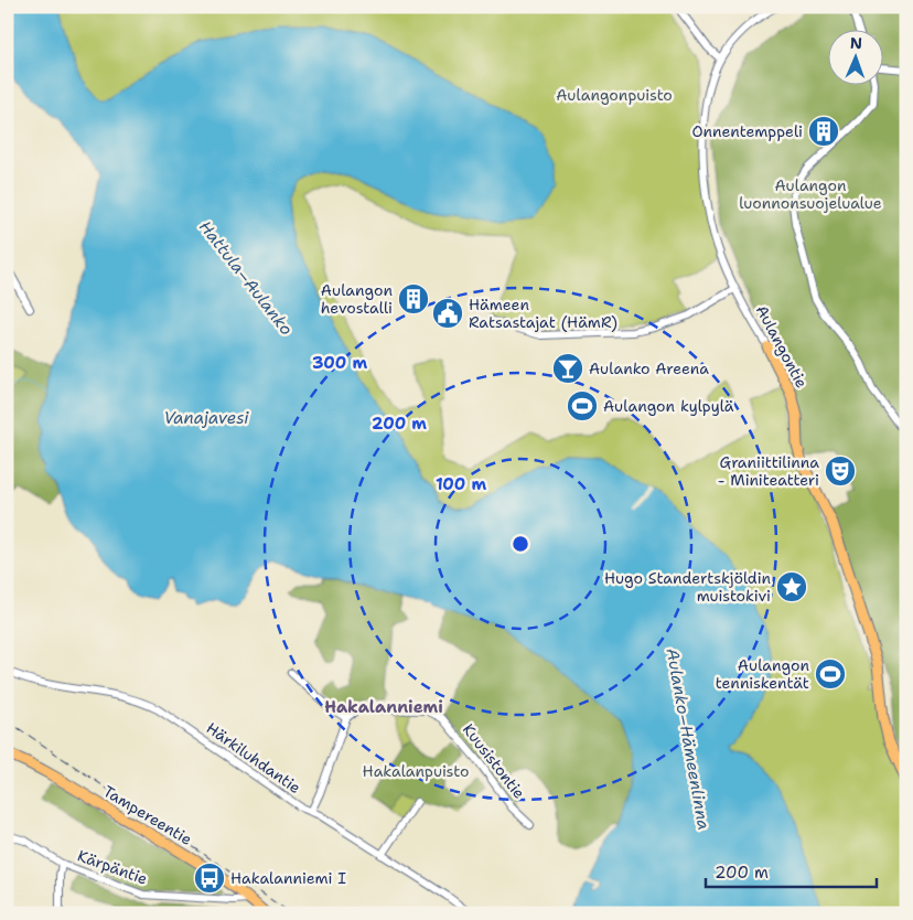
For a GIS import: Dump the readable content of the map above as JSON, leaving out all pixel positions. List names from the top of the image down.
{
  "streets": {
    "main road": ["Aulangontie", "Tampereentie"],
    "street": ["Härkiluhdantie", "Kuusistontie", "Kärpäntie"]
  },
  "crossings": [
    ["Tampereentie", "Kärpäntie"]
  ],
  "districts": ["Hakalanniemi"],
  "water": ["Hattula–Aulanko", "Vanajavesi", "Aulanko–Hämeenlinna"],
  "parks": ["Aulangonpuisto", "Aulangon luonnonsuojelualue", "Hakalanpuisto"],
  "places": {
    "building": ["Onnentemppeli", "Aulangon hevostalli"],
    "public building": ["Hämeen Ratsastajat (HämR)"],
    "bar": ["Aulanko Areena"],
    "sports": ["Aulangon kylpylä", "Aulangon tenniskentät"],
    "theatre": ["Graniittilinna - Miniteatteri"],
    "place": ["Hugo Standertskjöldin muistokivi"],
    "bus stop": ["Hakalanniemi I"]
  },
  "scale_bar": "200 m",
  "north": "top",
  "rings": ["300 m", "200 m", "100 m"]
}
